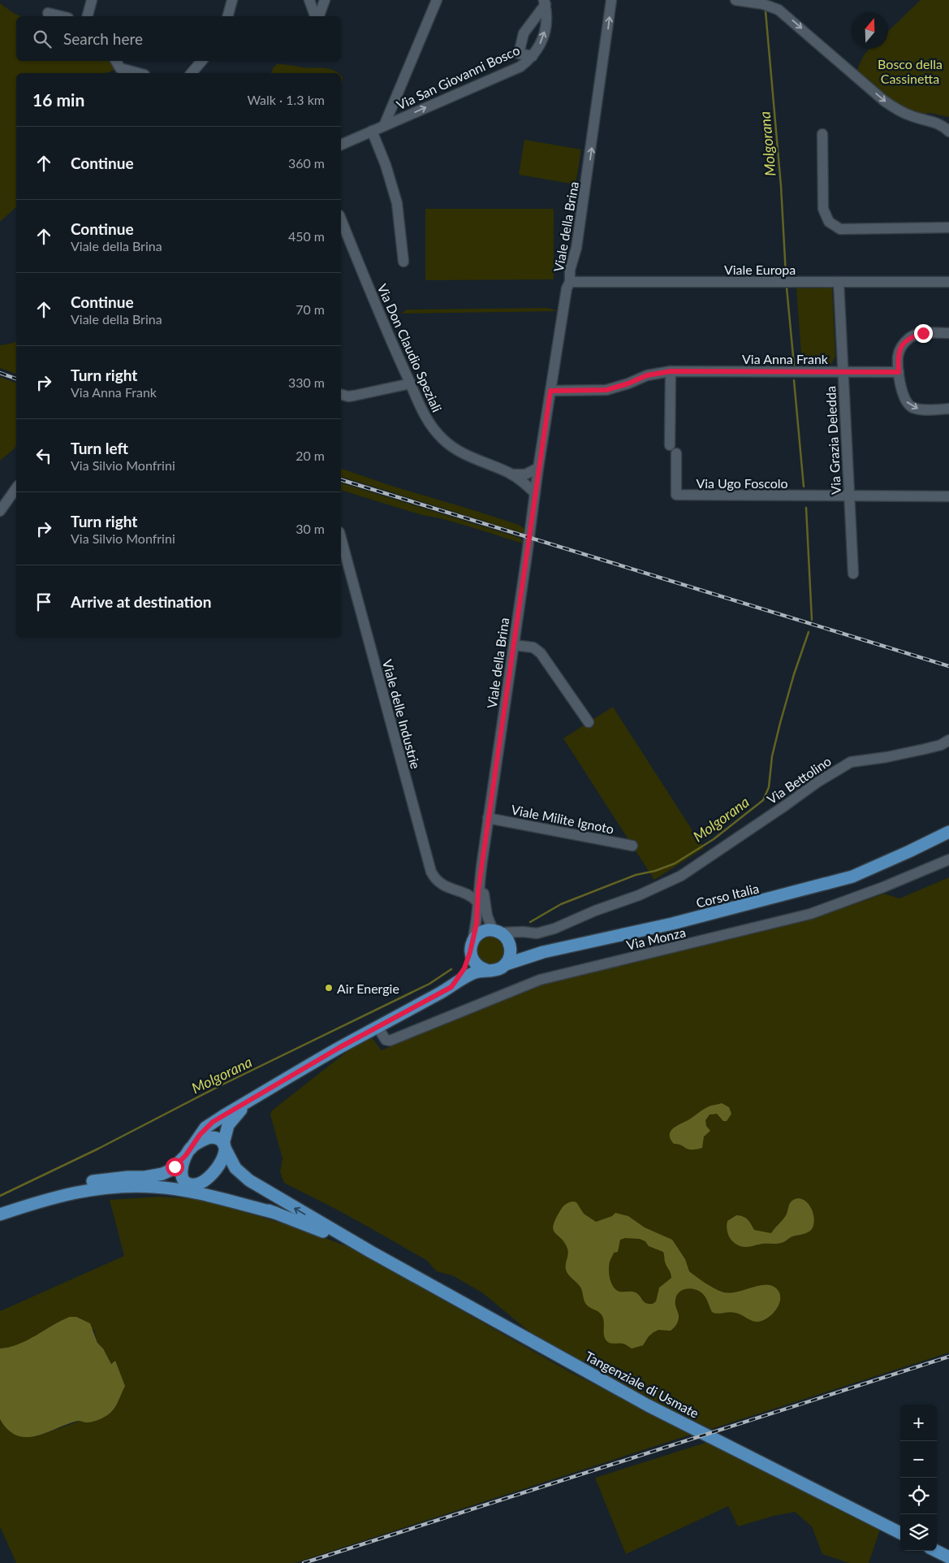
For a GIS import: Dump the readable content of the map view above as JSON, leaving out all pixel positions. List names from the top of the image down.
{
  "streets": {
    "main road": ["Corso Italia", "Tangenziale di Usmate"],
    "street": [
      "Via San Giovanni Bosco",
      "Viale della Brina",
      "Viale Europa",
      "Via Don Claudio Speziali",
      "Via Anna Frank",
      "Via Grazia Deledda",
      "Via Ugo Foscolo",
      "Viale delle Industrie",
      "Via Bettolino",
      "Viale Milite Ignoto",
      "Via Monza"
    ]
  },
  "crossings": [
    ["Viale della Brina", "Viale Europa"],
    ["Viale della Brina", "Via Don Claudio Speziali"],
    ["Viale della Brina", "Via Anna Frank"],
    ["Viale della Brina", "Viale delle Industrie"],
    ["Viale della Brina", "Via Bettolino"],
    ["Viale della Brina", "Viale Milite Ignoto"],
    ["Viale della Brina", "Corso Italia"],
    ["Viale Europa", "Via Grazia Deledda"],
    ["Via Anna Frank", "Via Grazia Deledda"],
    ["Via Anna Frank", "Via Ugo Foscolo"],
    ["Via Grazia Deledda", "Via Ugo Foscolo"],
    ["Via Bettolino", "Corso Italia"]
  ],
  "one_way": ["Via San Giovanni Bosco"],
  "water": ["Molgorana"],
  "parks": ["Bosco della Cassinetta"],
  "places": ["Air Energie"],
  "north": "top",
  "page": {
    "search": "Search here",
    "heading": ["16 min", "Walk · 1.3 km"],
    "list": [
      ["Continue", "360 m"],
      ["Continue", "Viale della Brina", "450 m"],
      ["Continue", "Viale della Brina", "70 m"],
      ["Turn right", "Via Anna Frank", "330 m"],
      ["Turn left", "Via Silvio Monfrini", "20 m"],
      ["Turn right", "Via Silvio Monfrini", "30 m"],
      "Arrive at destination"
    ],
    "map_buttons": ["+", "−"]
  }
}
